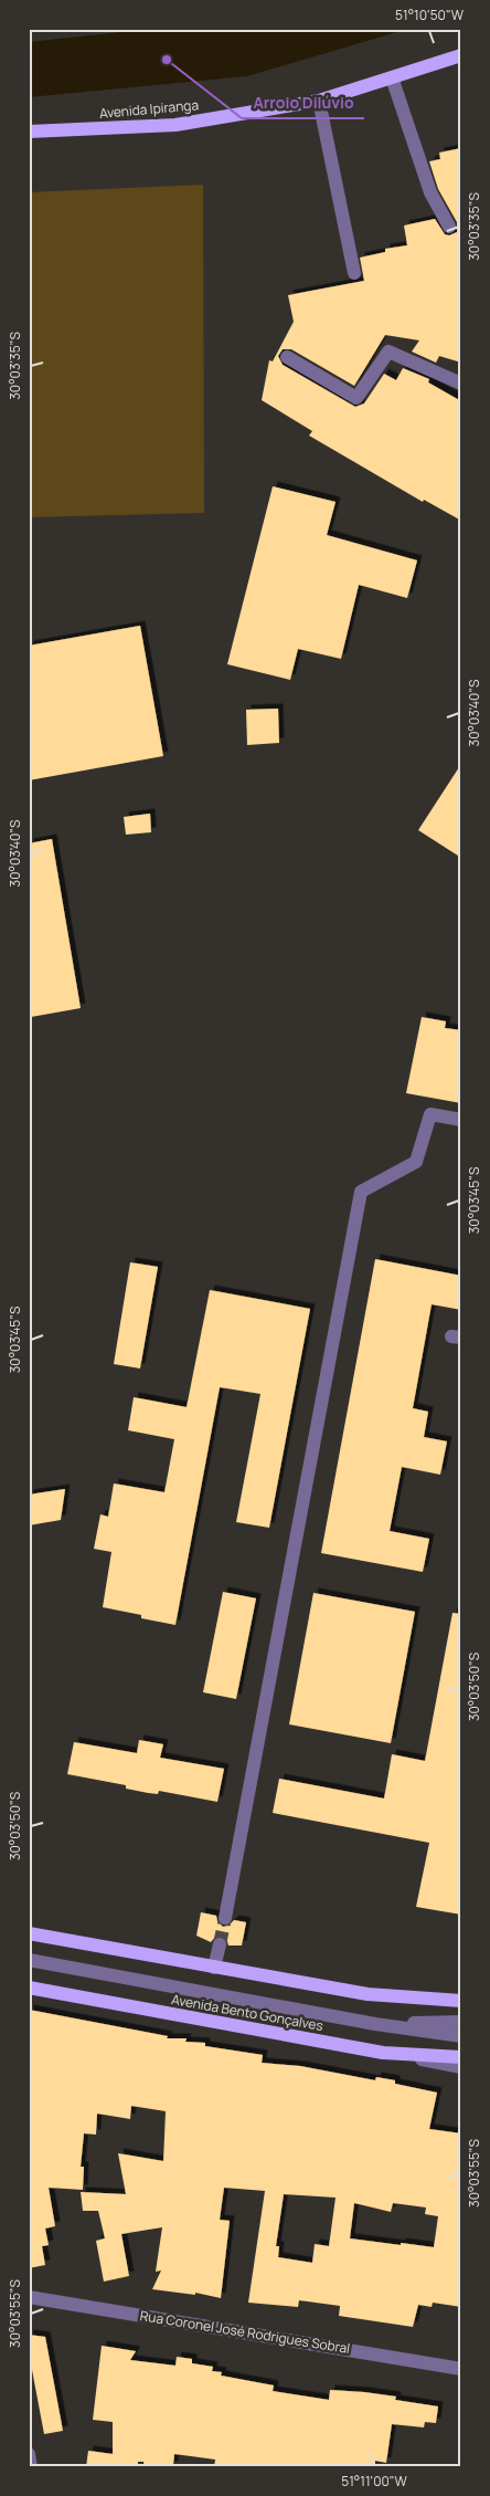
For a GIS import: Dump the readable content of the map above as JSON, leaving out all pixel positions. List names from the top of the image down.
{
  "streets": {
    "main road": ["Avenida Ipiranga", "Avenida Bento Gonçalves"],
    "street": ["Rua Coronel José Rodrigues Sobral"]
  },
  "places": ["Arroio Dilúvio"],
  "coordinates": [
    "51°10'50\"W",
    "30°03'35\"S",
    "30°03'40\"S",
    "30°03'45\"S",
    "30°03'50\"S",
    "30°03'55\"S",
    "51°11'00\"W"
  ]
}
